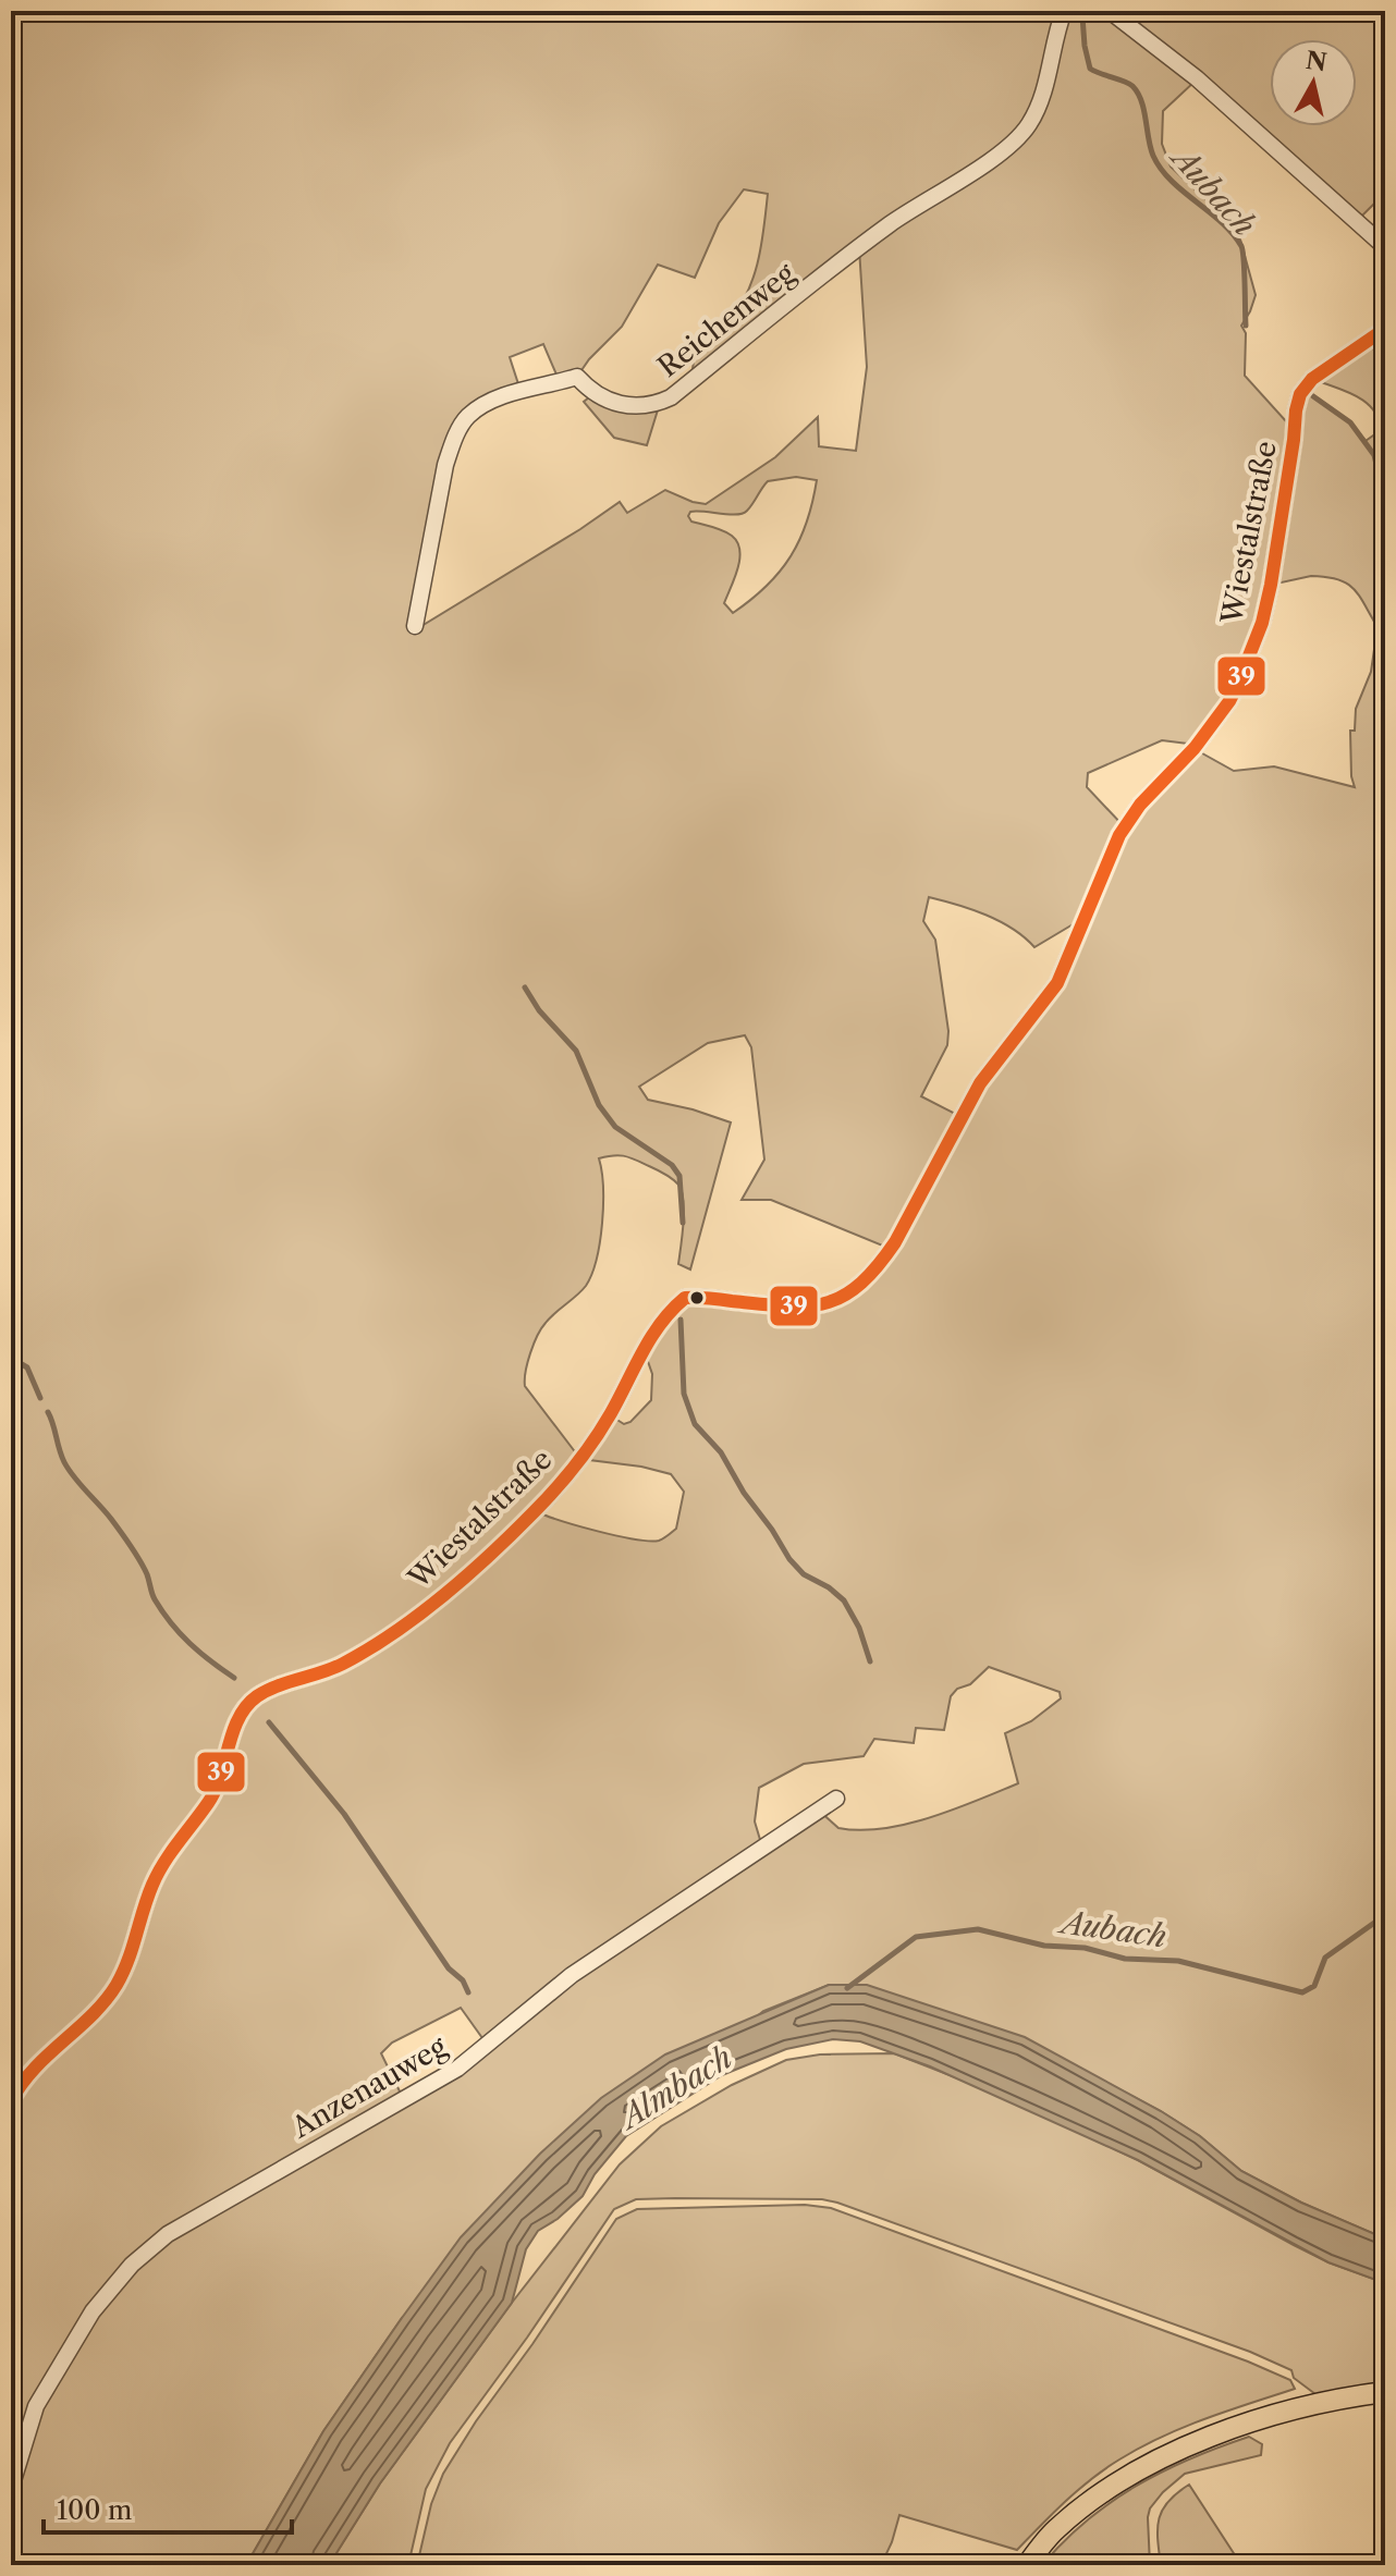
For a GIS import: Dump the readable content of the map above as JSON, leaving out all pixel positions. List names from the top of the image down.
{
  "streets": {
    "street": ["Reichenweg", "Wiestalstraße", "Anzenauweg"]
  },
  "water": ["Aubach", "Almbach"],
  "lines": ["transit line 39"],
  "scale_bar": "100 m",
  "north": "top"
}
